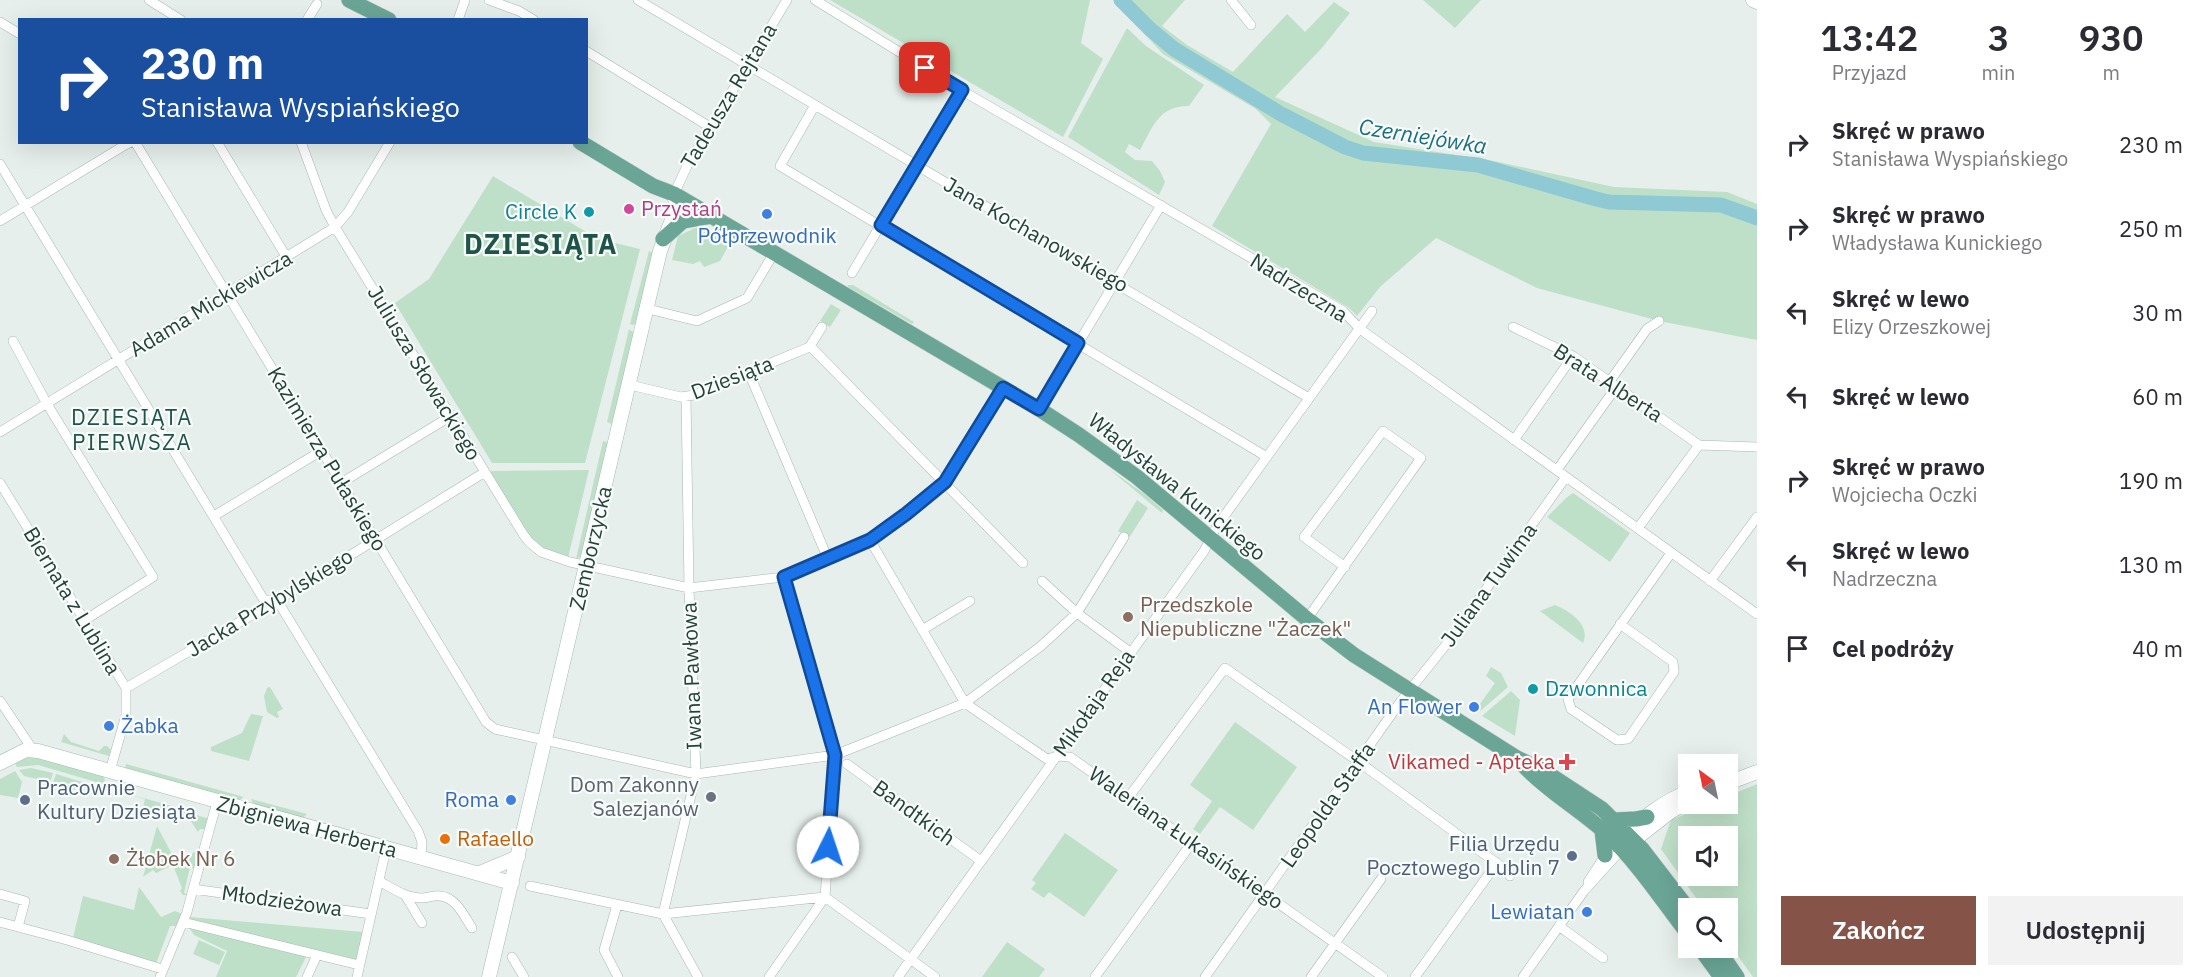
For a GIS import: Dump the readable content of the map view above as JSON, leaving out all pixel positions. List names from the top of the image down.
{
  "streets": {
    "main road": ["Władysława Kunickiego"],
    "street": [
      "Tadeusza Rejtana",
      "Jana Kochanowskiego",
      "Nadrzeczna",
      "Adama Mickiewicza",
      "Juliusza Słowackiego",
      "Dziesiąta",
      "Brata Alberta",
      "Kazimierza Pułaskiego",
      "Zemborzycka",
      "Juliana Tuwima",
      "Biernata z Lublina",
      "Jacka Przybylskiego",
      "Iwana Pawłowa",
      "Mikołaja Reja",
      "Leopolda Staffa",
      "Bandtkich",
      "Zbigniewa Herberta",
      "Waleriana Łukasińskiego",
      "Młodzieżowa"
    ]
  },
  "crossings": [
    ["Tadeusza Rejtana", "Jana Kochanowskiego"],
    ["Tadeusza Rejtana", "Władysława Kunickiego"],
    ["Tadeusza Rejtana", "Zemborzycka"],
    ["Jana Kochanowskiego", "Mikołaja Reja"],
    ["Nadrzeczna", "Juliana Tuwima"],
    ["Nadrzeczna", "Mikołaja Reja"],
    ["Adama Mickiewicza", "Juliusza Słowackiego"],
    ["Adama Mickiewicza", "Kazimierza Pułaskiego"],
    ["Juliusza Słowackiego", "Władysława Kunickiego"],
    ["Juliusza Słowackiego", "Zemborzycka"],
    ["Juliusza Słowackiego", "Jacka Przybylskiego"],
    ["Juliusza Słowackiego", "Iwana Pawłowa"],
    ["Juliusza Słowackiego", "Waleriana Łukasińskiego"],
    ["Dziesiąta", "Zemborzycka"],
    ["Dziesiąta", "Iwana Pawłowa"],
    ["Kazimierza Pułaskiego", "Zemborzycka"],
    ["Kazimierza Pułaskiego", "Jacka Przybylskiego"],
    ["Kazimierza Pułaskiego", "Iwana Pawłowa"],
    ["Kazimierza Pułaskiego", "Waleriana Łukasińskiego"],
    ["Władysława Kunickiego", "Zemborzycka"],
    ["Władysława Kunickiego", "Juliana Tuwima"],
    ["Władysława Kunickiego", "Mikołaja Reja"],
    ["Władysława Kunickiego", "Leopolda Staffa"],
    ["Zemborzycka", "Zbigniewa Herberta"],
    ["Juliana Tuwima", "Leopolda Staffa"],
    ["Biernata z Lublina", "Jacka Przybylskiego"],
    ["Mikołaja Reja", "Bandtkich"],
    ["Mikołaja Reja", "Waleriana Łukasińskiego"],
    ["Leopolda Staffa", "Waleriana Łukasińskiego"],
    ["Zbigniewa Herberta", "Młodzieżowa"]
  ],
  "districts": ["DZIESIĄTA", "DZIESIĄTA PIERWSZA"],
  "water": ["Czerniejówka"],
  "places": {
    "other": [
      "Przystań",
      "Circle K",
      "Półprzewodnik",
      "Przedszkole Niepubliczne \"Żaczek\"",
      "Dzwonnica",
      "An Flower",
      "Żabka",
      "Dom Zakonny Salezjanów",
      "Pracownie Kultury Dziesiąta",
      "Roma",
      "Rafaello",
      "Filia Urzędu Pocztowego Lublin 7",
      "Żłobek Nr 6",
      "Lewiatan"
    ],
    "health": ["Vikamed - Apteka"]
  },
  "north": "top left",
  "page": {
    "eta": [
      "13:42",
      "Przyjazd",
      "3",
      "min",
      "930",
      "m"
    ],
    "turn": ["230 m", "Stanisława Wyspiańskiego"],
    "list": [
      {
        "name": "Skręć w prawo",
        "note": "Stanisława Wyspiańskiego",
        "value": "230 m"
      },
      {
        "name": "Skręć w prawo",
        "note": "Władysława Kunickiego",
        "value": "250 m"
      },
      {
        "name": "Skręć w lewo",
        "note": "Elizy Orzeszkowej",
        "value": "30 m"
      },
      {
        "name": "Skręć w lewo",
        "value": "60 m"
      },
      {
        "name": "Skręć w prawo",
        "note": "Wojciecha Oczki",
        "value": "190 m"
      },
      {
        "name": "Skręć w lewo",
        "note": "Nadrzeczna",
        "value": "130 m"
      },
      {
        "name": "Cel podróży",
        "value": "40 m"
      }
    ],
    "buttons": ["Zakończ", "Udostępnij"]
  }
}
